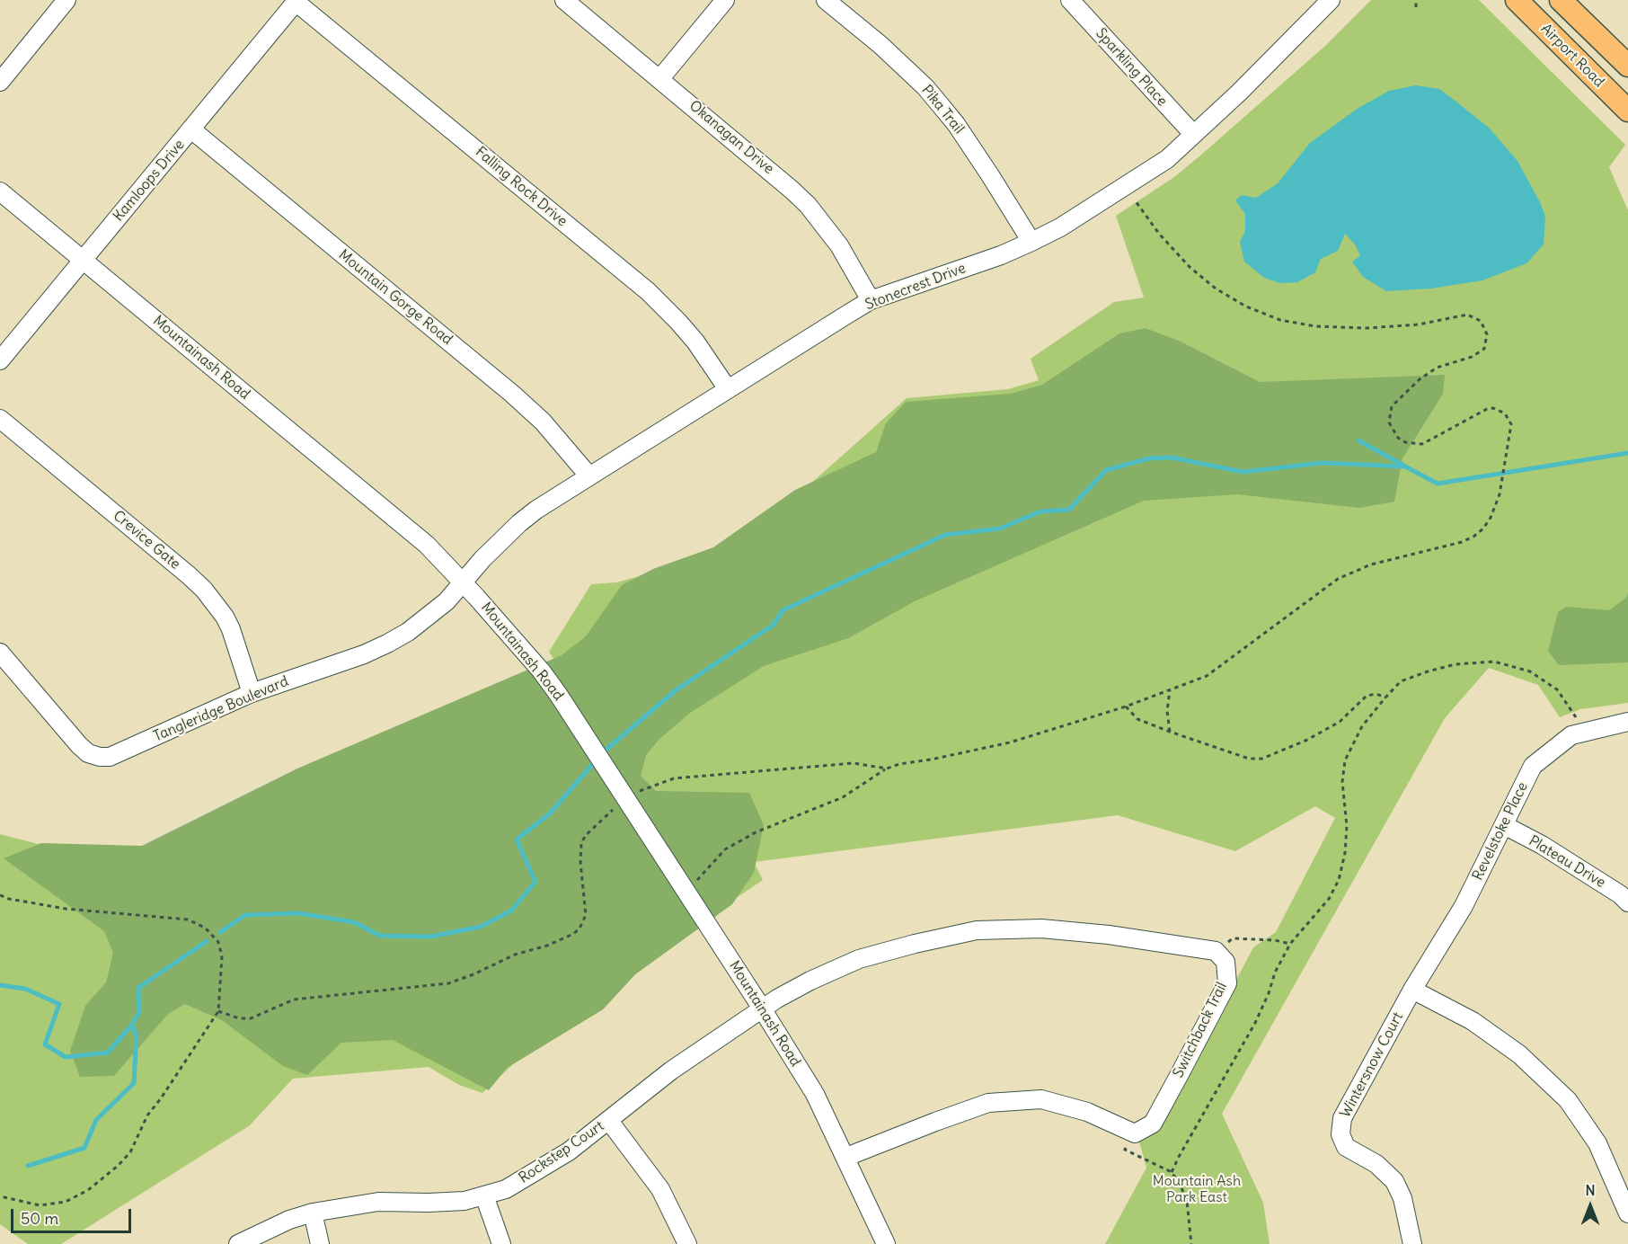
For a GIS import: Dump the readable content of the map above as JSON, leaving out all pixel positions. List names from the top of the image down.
{
  "streets": {
    "main road": ["Airport Road"],
    "street": [
      "Sparkling Place",
      "Pika Trail",
      "Okanagan Drive",
      "Kamloops Drive",
      "Falling Rock Drive",
      "Stonecrest Drive",
      "Mountain Gorge Road",
      "Mountainash Road",
      "Crevice Gate",
      "Tangleridge Boulevard",
      "Revelstoke Place",
      "Plateau Drive",
      "Switchback Trail",
      "Wintersnow Court",
      "Rockstep Court"
    ]
  },
  "crossings": [
    ["Sparkling Place", "Stonecrest Drive"],
    ["Pika Trail", "Stonecrest Drive"],
    ["Okanagan Drive", "Stonecrest Drive"],
    ["Kamloops Drive", "Falling Rock Drive"],
    ["Kamloops Drive", "Mountain Gorge Road"],
    ["Kamloops Drive", "Mountainash Road"],
    ["Falling Rock Drive", "Stonecrest Drive"],
    ["Stonecrest Drive", "Mountain Gorge Road"],
    ["Stonecrest Drive", "Mountainash Road"],
    ["Stonecrest Drive", "Tangleridge Boulevard"],
    ["Mountainash Road", "Tangleridge Boulevard"],
    ["Mountainash Road", "Rockstep Court"],
    ["Crevice Gate", "Tangleridge Boulevard"],
    ["Revelstoke Place", "Plateau Drive"],
    ["Revelstoke Place", "Wintersnow Court"]
  ],
  "parks": ["Mountain Ash Park East"],
  "scale_bar": "50 m",
  "north": "top"
}
